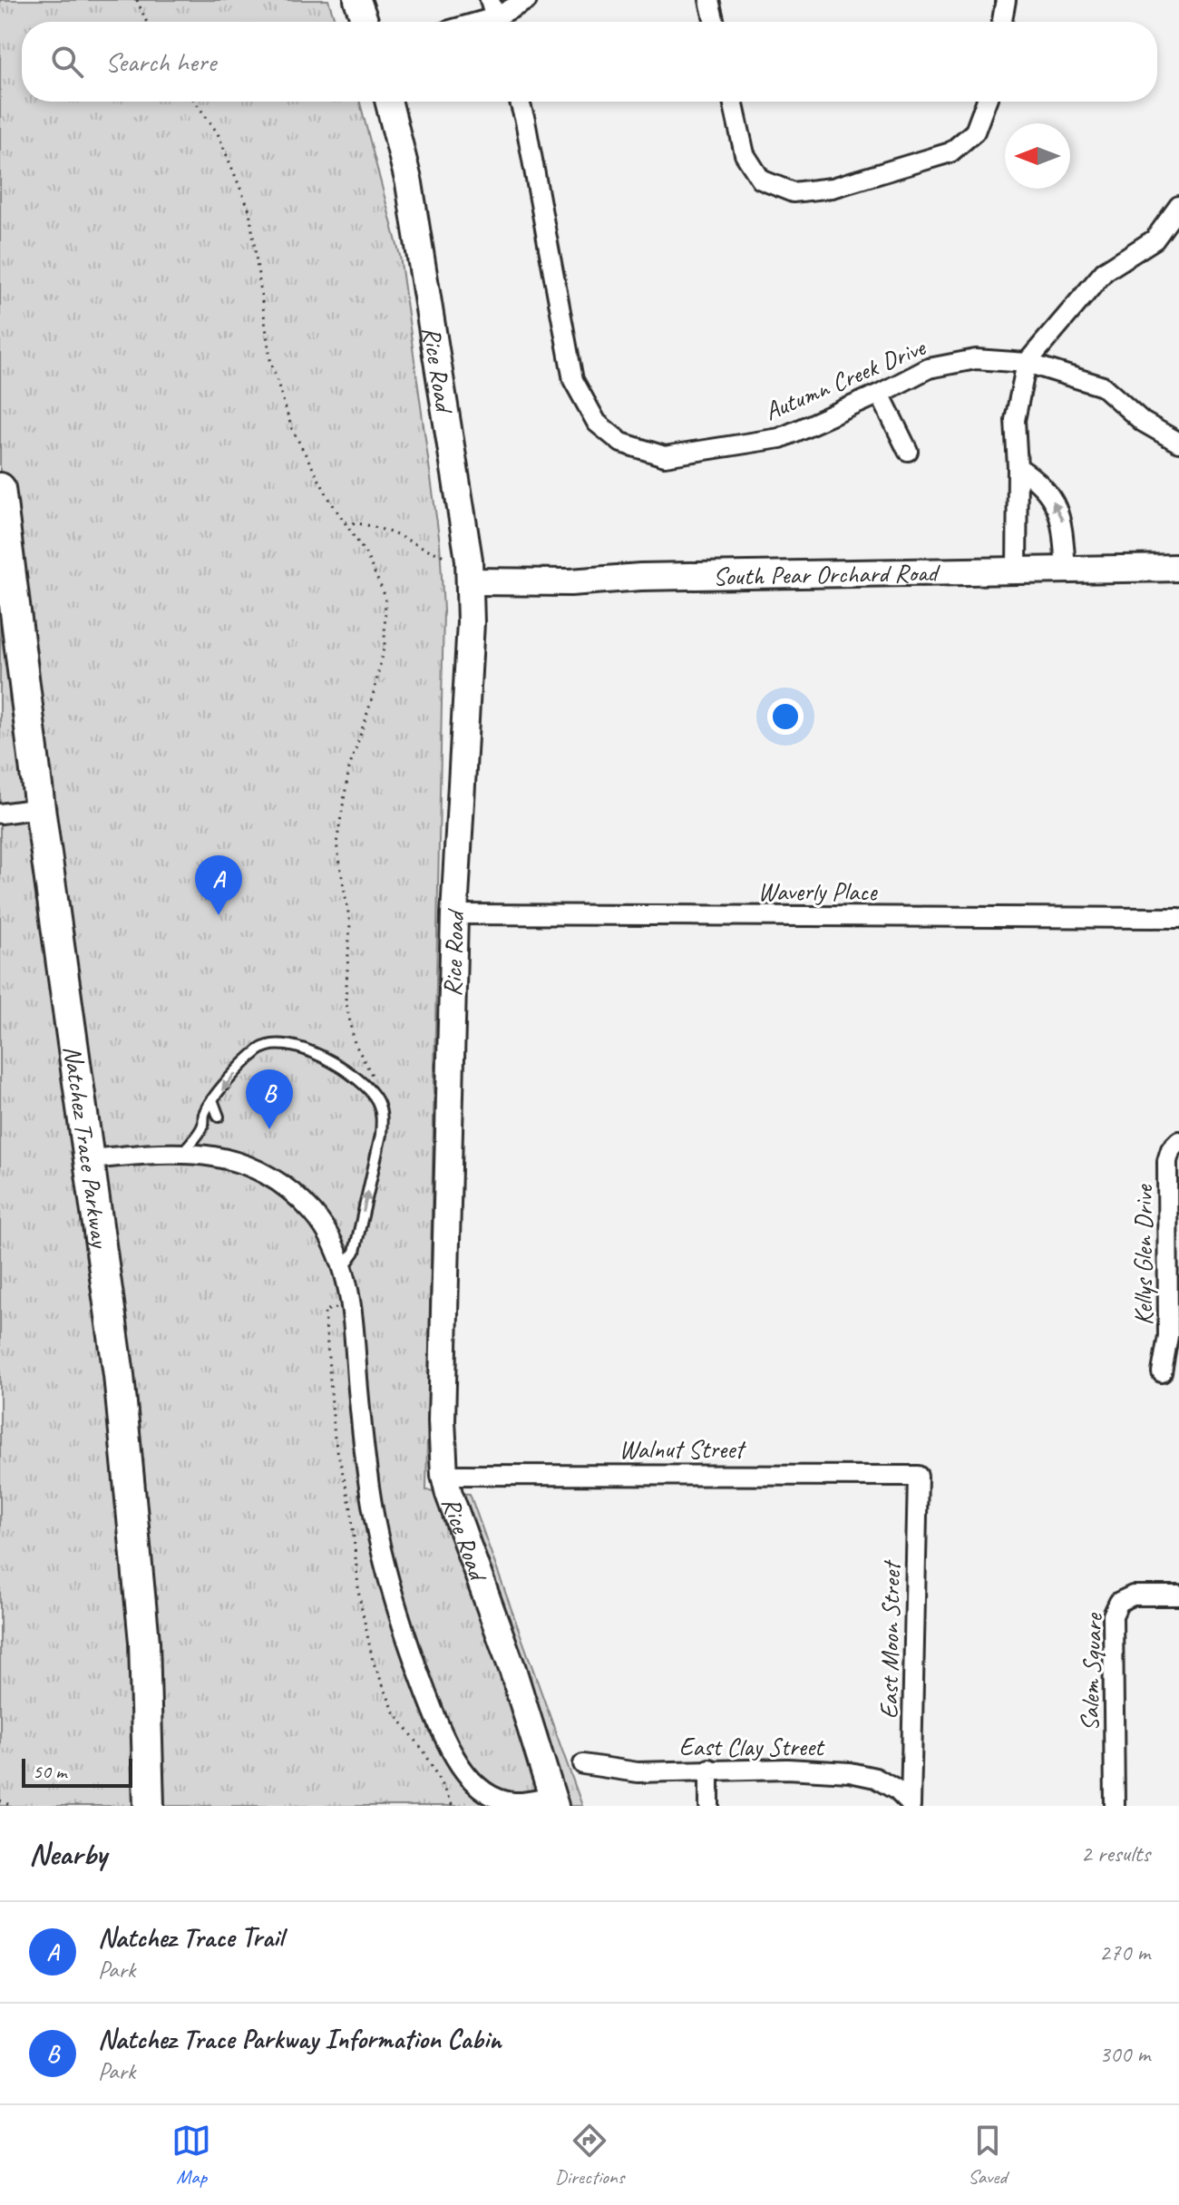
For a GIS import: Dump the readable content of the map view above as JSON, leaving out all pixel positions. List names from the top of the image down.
{
  "streets": {
    "main road": ["Natchez Trace Parkway"],
    "street": [
      "Rice Road",
      "Autumn Creek Drive",
      "South Pear Orchard Road",
      "Waverly Place",
      "Kellys Glen Drive",
      "Walnut Street",
      "East Moon Street",
      "Salem Square",
      "East Clay Street"
    ]
  },
  "crossings": [
    ["Rice Road", "South Pear Orchard Road"],
    ["Rice Road", "Waverly Place"],
    ["Rice Road", "Walnut Street"],
    ["Walnut Street", "East Moon Street"],
    ["East Moon Street", "East Clay Street"]
  ],
  "scale_bar": "50 m",
  "north": "left",
  "page": {
    "search": "Search here",
    "pins": ["A", "B"],
    "scale": "50 m",
    "heading": ["Nearby", "2 results"],
    "list": [
      {
        "mark": "A",
        "name": "Natchez Trace Trail",
        "note": "Park",
        "value": "270 m"
      },
      {
        "mark": "B",
        "name": "Natchez Trace Parkway Information Cabin",
        "note": "Park",
        "value": "300 m"
      }
    ],
    "nav": ["Map", "Directions", "Saved"]
  }
}
